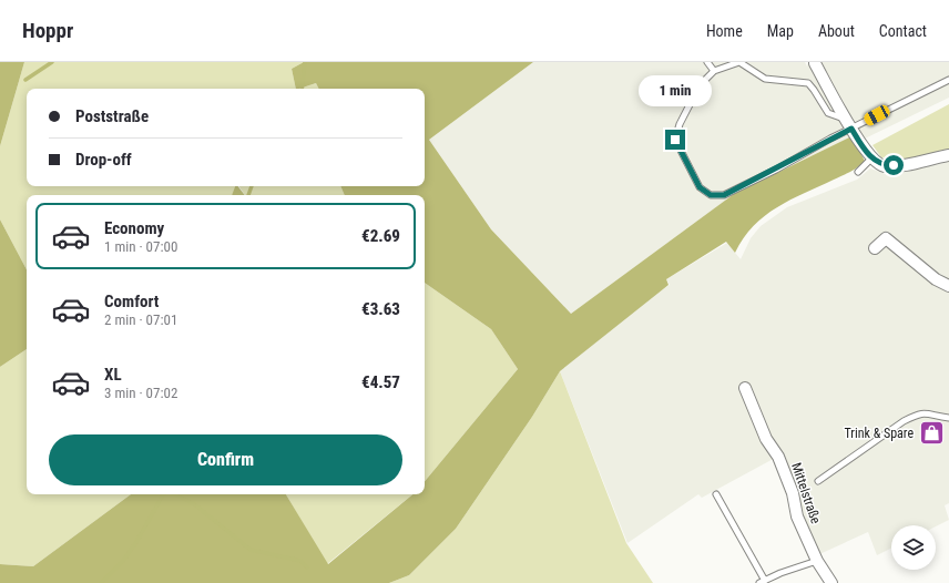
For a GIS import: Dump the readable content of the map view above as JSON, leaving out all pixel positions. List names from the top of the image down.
{
  "streets": {
    "street": ["Mittelstraße"]
  },
  "places": {
    "shop": ["Trink & Spare"]
  },
  "page": {
    "header": "Hoppr",
    "nav": [
      "Home",
      "Map",
      "About",
      "Contact"
    ],
    "bubble": "1 min",
    "banner": ["Poststraße", "Drop-off"],
    "list": [
      {
        "name": "Economy",
        "note": "1 min · 07:00",
        "value": "€2.69"
      },
      {
        "name": "Comfort",
        "note": "2 min · 07:01",
        "value": "€3.63"
      },
      {
        "name": "XL",
        "note": "3 min · 07:02",
        "value": "€4.57"
      }
    ],
    "buttons": "Confirm"
  }
}
